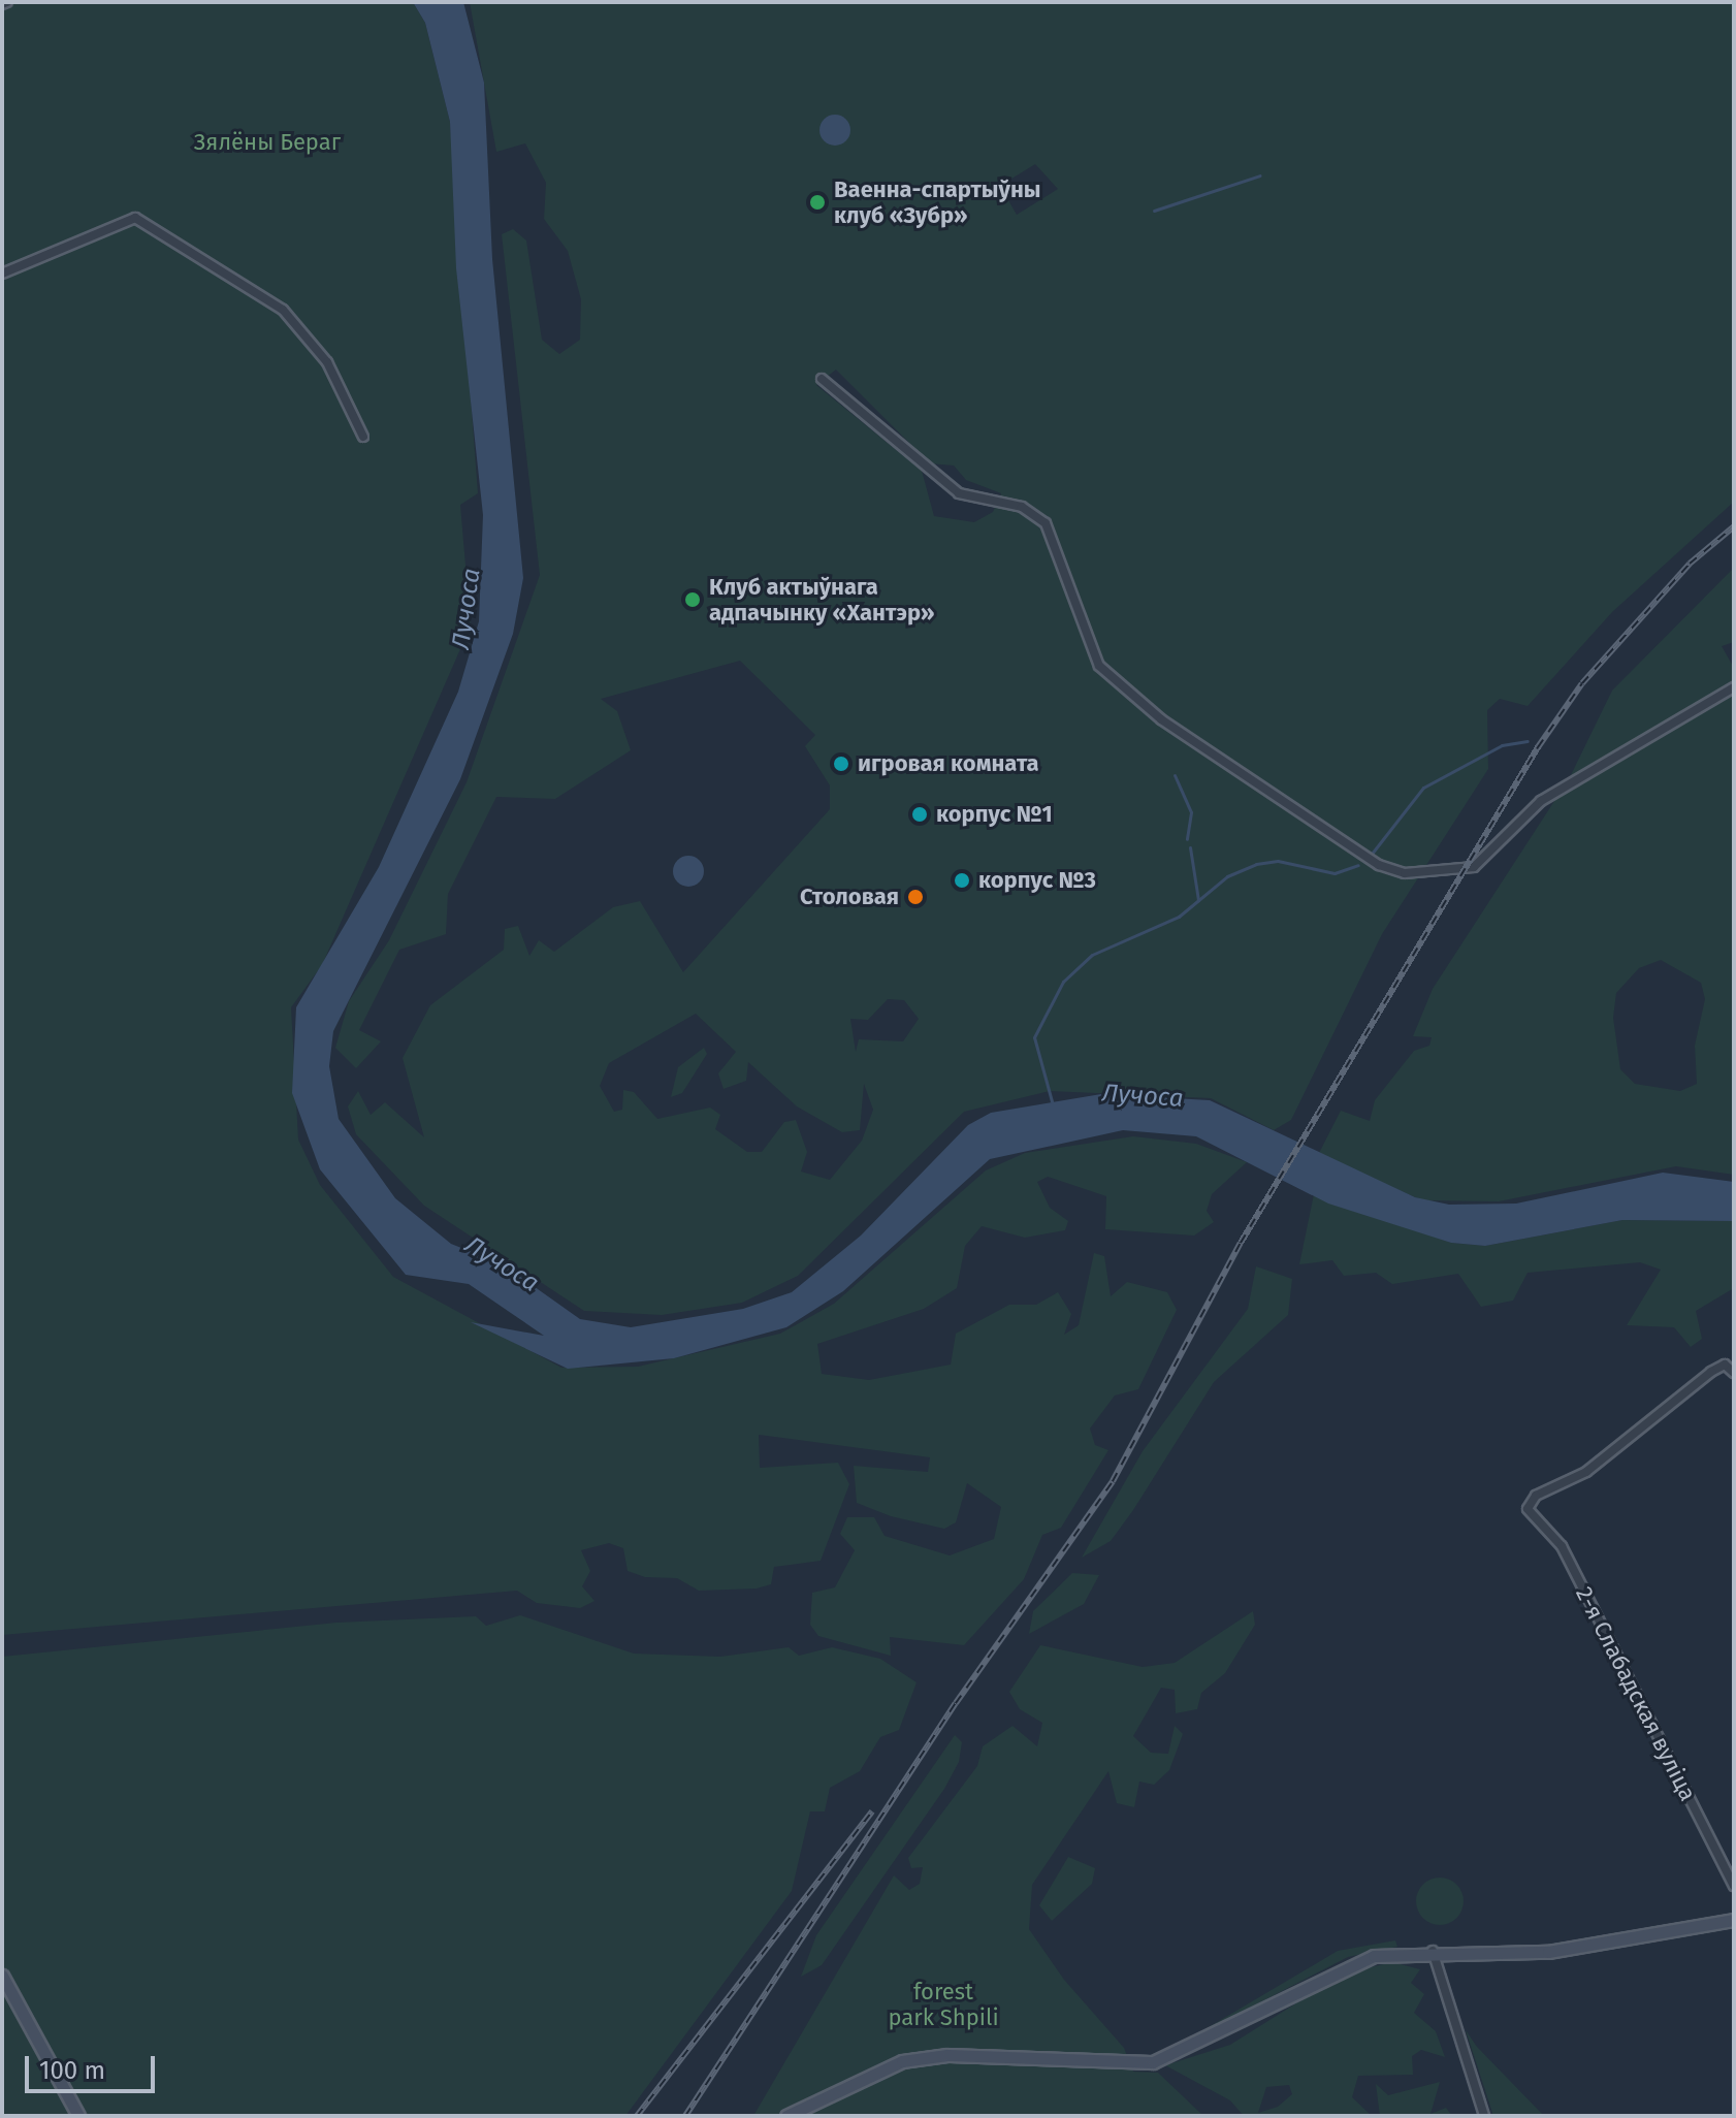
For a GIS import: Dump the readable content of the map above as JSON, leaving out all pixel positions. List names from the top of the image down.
{
  "streets": {
    "street": ["2-я Слабадская вуліца"]
  },
  "water": ["Лучоса"],
  "parks": ["Зялёны Бераг", "forest park Shpili"],
  "places": [
    "Ваенна-спартыўны клуб «Зубр»",
    "Клуб актыўнага адпачынку «Хантэр»",
    "игровая комната",
    "корпус №1",
    "корпус №3",
    "Столовая"
  ],
  "scale_bar": "100 m"
}
